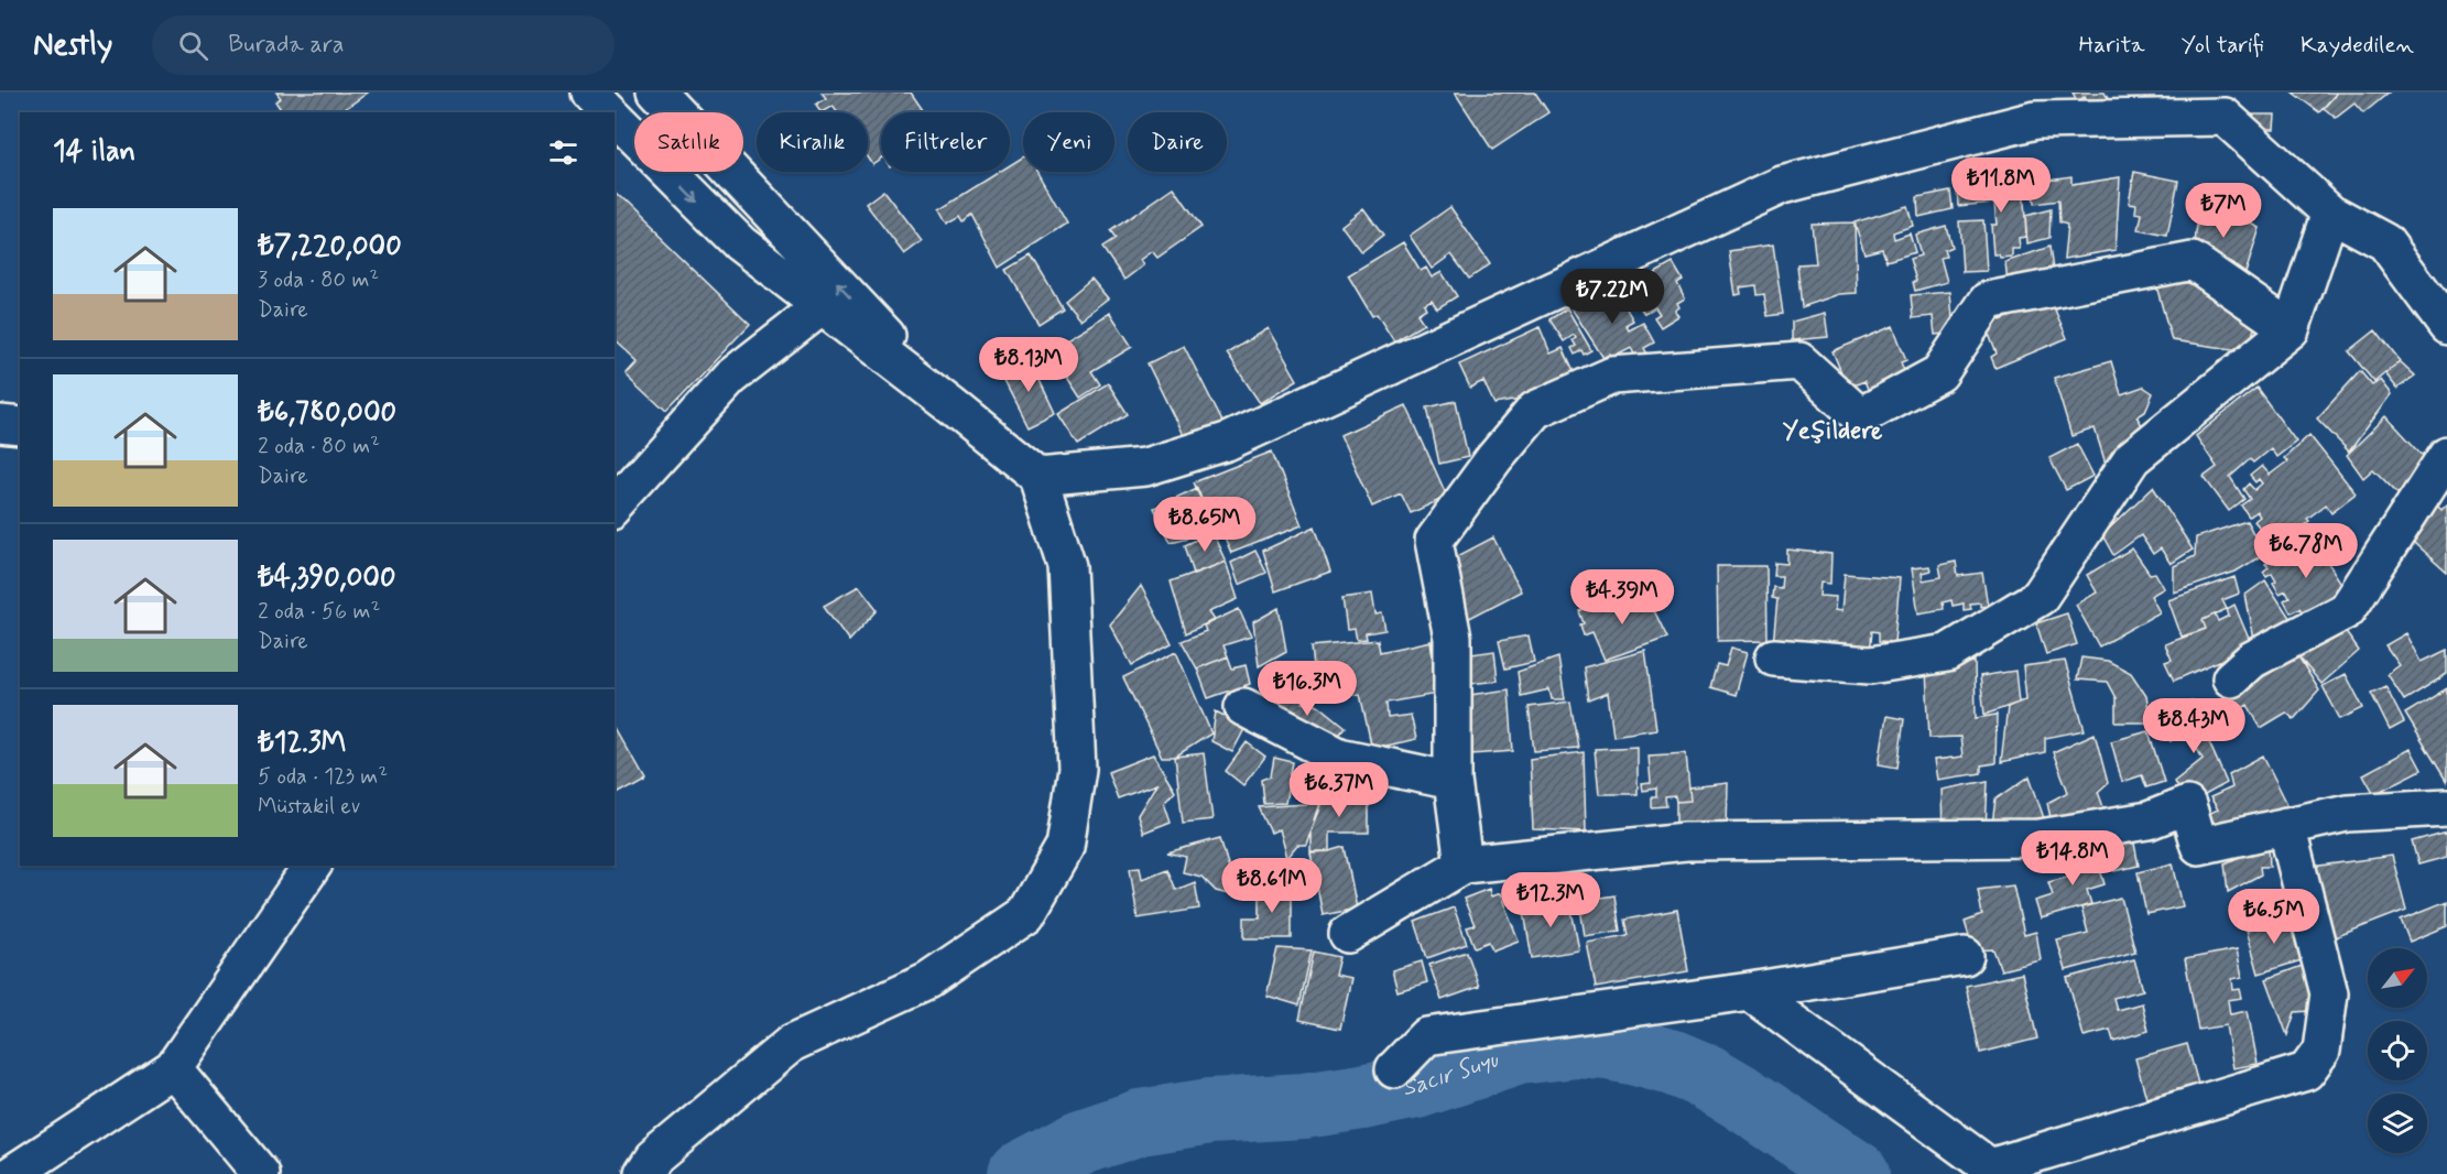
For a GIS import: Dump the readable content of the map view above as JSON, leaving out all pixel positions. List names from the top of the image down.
{
  "districts": ["Yeşildere"],
  "water": ["Sacır Suyu"],
  "north": "top right",
  "page": {
    "header": "Nestly",
    "search": "Burada ara",
    "nav": ["Harita", "Yol tarifi", "Kaydedilen"],
    "chip": [
      "Satılık",
      "Kiralık",
      "Filtreler",
      "Yeni",
      "Daire"
    ],
    "heading": "14 ilan",
    "price": [
      "₺11.8M",
      "₺7M",
      "₺7.22M",
      "₺8.13M",
      "₺8.65M",
      "₺6.78M",
      "₺4.39M",
      "₺16.3M",
      "₺8.43M",
      "₺6.37M",
      "₺14.8M",
      "₺8.61M",
      "₺12.3M",
      "₺6.5M"
    ],
    "list": [
      {
        "name": "₺7,220,000",
        "note": "3 oda · 80 m² · Daire"
      },
      {
        "name": "₺6,780,000",
        "note": "2 oda · 80 m² · Daire"
      },
      {
        "name": "₺4,390,000",
        "note": "2 oda · 56 m² · Daire"
      },
      {
        "name": "₺12.3M",
        "note": "5 oda · 123 m² · Müstakil ev"
      }
    ]
  }
}
